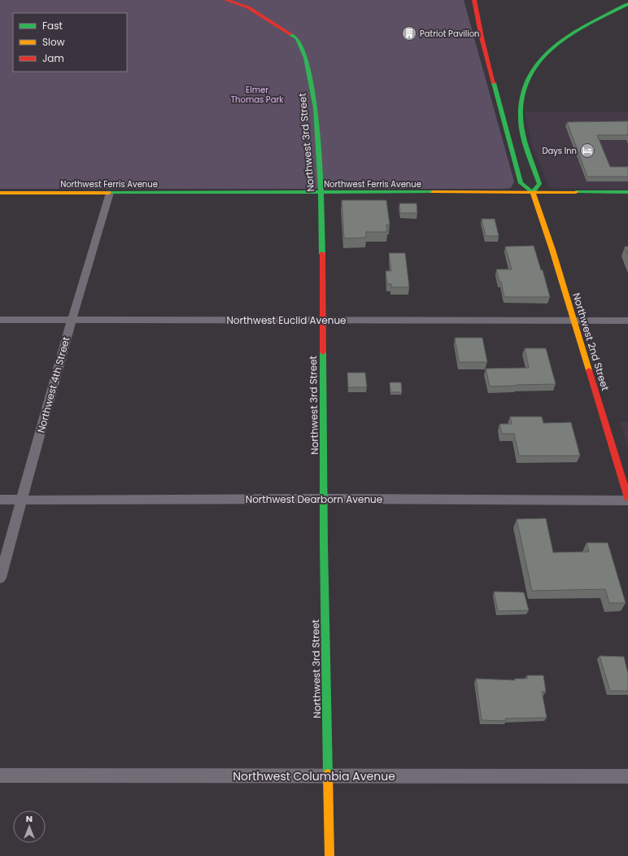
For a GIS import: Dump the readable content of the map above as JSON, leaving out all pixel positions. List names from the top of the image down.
{
  "streets": {
    "main road": ["Northwest 3rd Street", "Northwest Ferris Avenue", "Northwest 2nd Street"],
    "street": [
      "Northwest Euclid Avenue",
      "Northwest 4th Street",
      "Northwest Dearborn Avenue",
      "Northwest Columbia Avenue"
    ]
  },
  "crossings": [
    ["Northwest 3rd Street", "Northwest Ferris Avenue"],
    ["Northwest 3rd Street", "Northwest Euclid Avenue"],
    ["Northwest 3rd Street", "Northwest Dearborn Avenue"],
    ["Northwest 3rd Street", "Northwest Columbia Avenue"],
    ["Northwest Ferris Avenue", "Northwest 2nd Street"],
    ["Northwest Ferris Avenue", "Northwest 4th Street"],
    ["Northwest Euclid Avenue", "Northwest 2nd Street"],
    ["Northwest Euclid Avenue", "Northwest 4th Street"],
    ["Northwest 4th Street", "Northwest Dearborn Avenue"]
  ],
  "parks": ["Elmer Thomas Park"],
  "places": {
    "building": ["Patriot Pavilion"],
    "hotel": ["Days Inn"]
  },
  "legend": ["Fast", "Slow", "Jam"],
  "north": "top"
}
